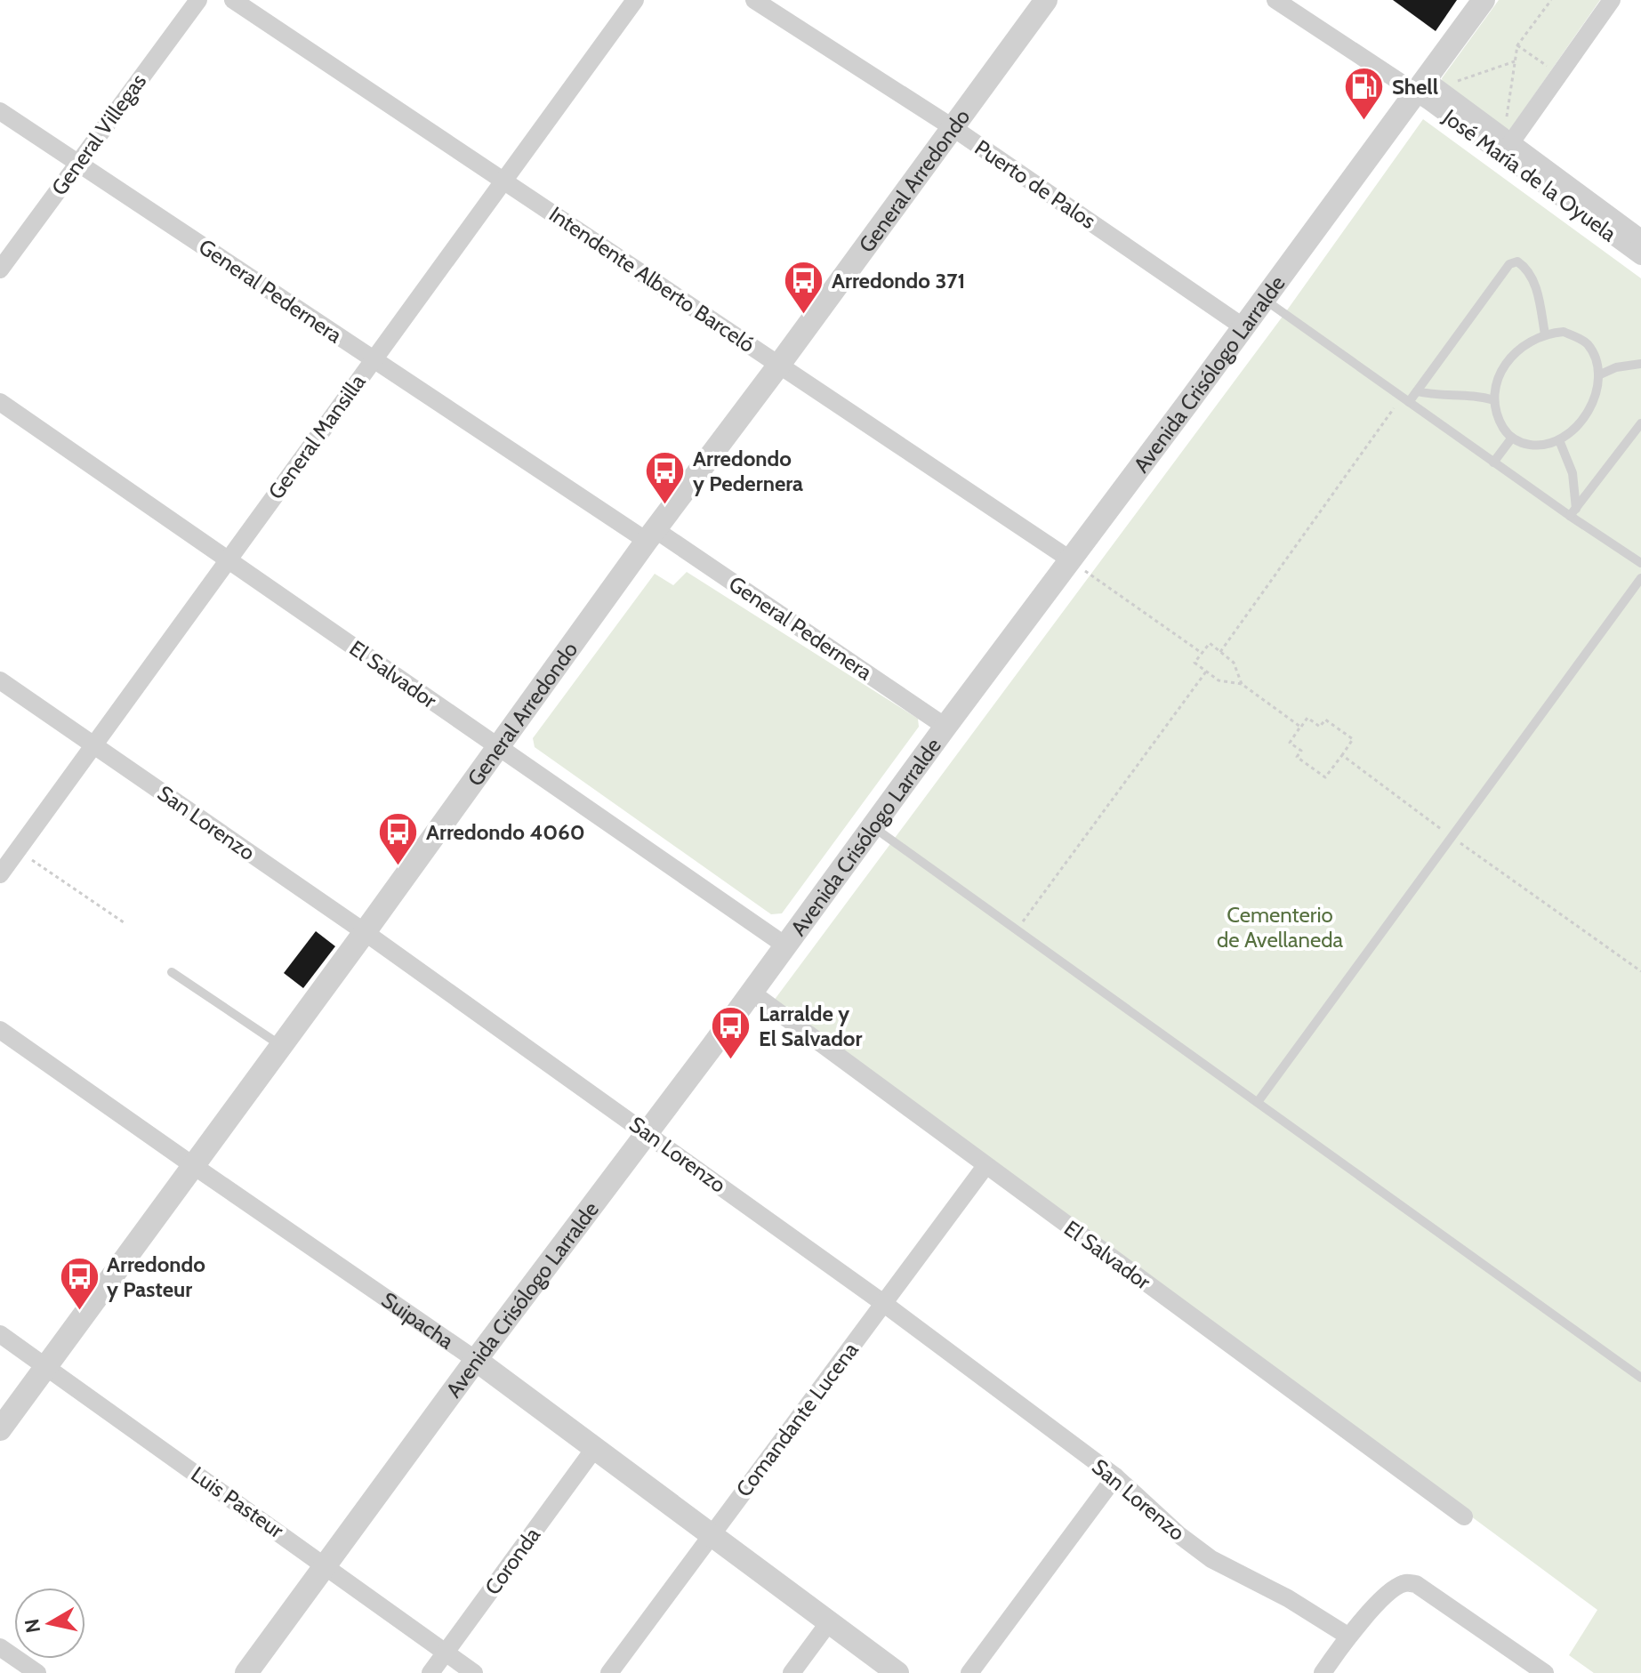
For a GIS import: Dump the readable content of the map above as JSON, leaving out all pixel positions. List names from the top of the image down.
{
  "streets": {
    "street": [
      "General Villegas",
      "José María de la Oyuela",
      "General Arredondo",
      "Puerto de Palos",
      "Intendente Alberto Barceló",
      "General Pedernera",
      "Avenida Crisólogo Larralde",
      "General Mansilla",
      "El Salvador",
      "San Lorenzo",
      "Suipacha",
      "Comandante Lucena",
      "Luis Pasteur",
      "Coronda"
    ]
  },
  "crossings": [
    ["General Villegas", "General Pedernera"],
    ["José María de la Oyuela", "Avenida Crisólogo Larralde"],
    ["General Arredondo", "Puerto de Palos"],
    ["General Arredondo", "Intendente Alberto Barceló"],
    ["General Arredondo", "General Pedernera"],
    ["General Arredondo", "El Salvador"],
    ["General Arredondo", "San Lorenzo"],
    ["General Arredondo", "Suipacha"],
    ["General Arredondo", "Luis Pasteur"],
    ["Puerto de Palos", "Avenida Crisólogo Larralde"],
    ["Intendente Alberto Barceló", "Avenida Crisólogo Larralde"],
    ["Intendente Alberto Barceló", "General Mansilla"],
    ["General Pedernera", "Avenida Crisólogo Larralde"],
    ["General Pedernera", "General Mansilla"],
    ["Avenida Crisólogo Larralde", "El Salvador"],
    ["Avenida Crisólogo Larralde", "San Lorenzo"],
    ["Avenida Crisólogo Larralde", "Suipacha"],
    ["Avenida Crisólogo Larralde", "Luis Pasteur"],
    ["General Mansilla", "El Salvador"],
    ["General Mansilla", "San Lorenzo"],
    ["El Salvador", "Comandante Lucena"],
    ["San Lorenzo", "Comandante Lucena"],
    ["Suipacha", "Comandante Lucena"],
    ["Suipacha", "Coronda"],
    ["Luis Pasteur", "Coronda"]
  ],
  "parks": ["Cementerio de Avellaneda"],
  "places": {
    "fuel station": ["Shell"],
    "bus stop": [
      "Arredondo 371",
      "Arredondo y Pedernera",
      "Arredondo 4060",
      "Larralde y El Salvador",
      "Arredondo y Pasteur"
    ]
  },
  "north": "left"
}
